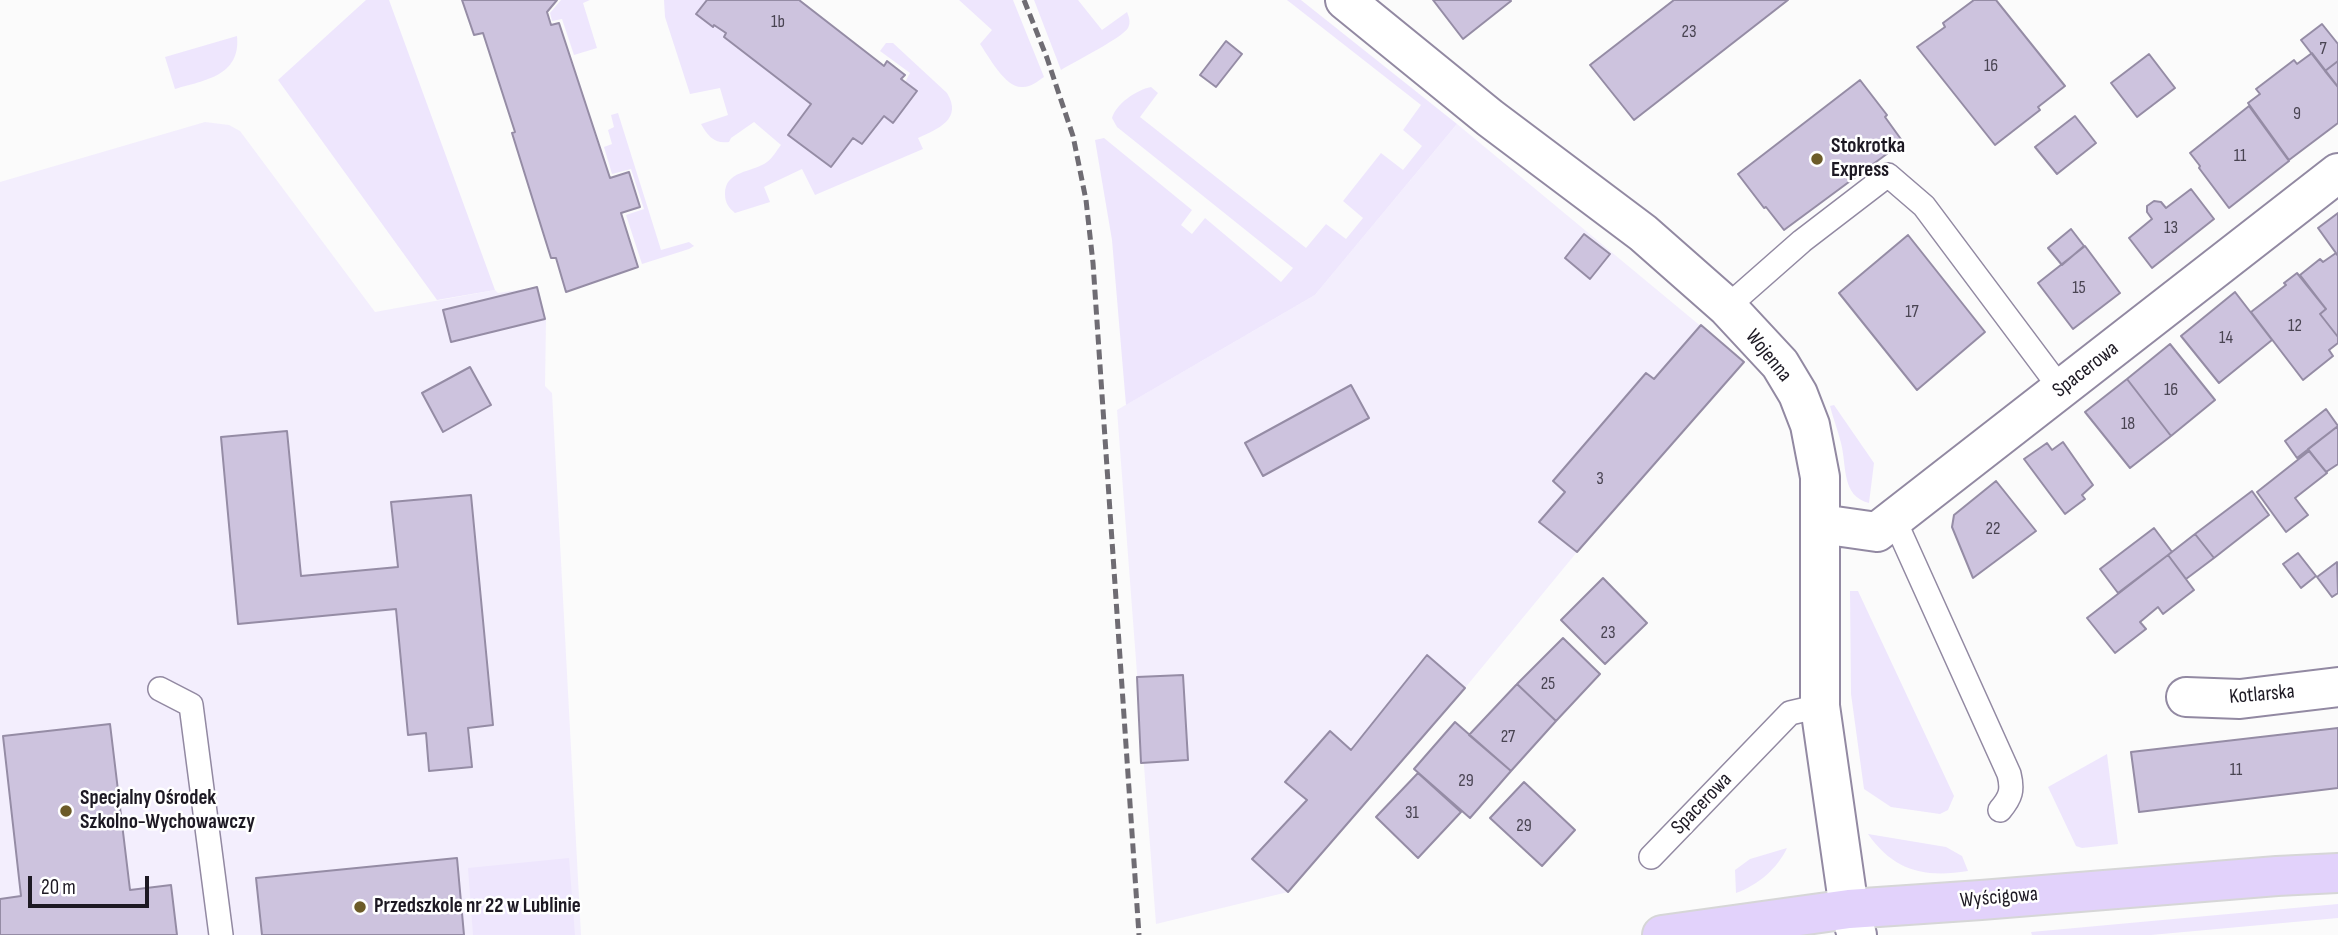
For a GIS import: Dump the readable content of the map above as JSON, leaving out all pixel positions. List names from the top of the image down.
{
  "streets": {
    "main road": ["Wyścigowa"],
    "street": ["Wojenna", "Spacerowa", "Kotlarska"]
  },
  "crossings": [
    ["Wojenna", "Spacerowa"],
    ["Wojenna", "Wyścigowa"]
  ],
  "places": ["Stokrotka Express", "Specjalny Ośrodek Szkolno-Wychowawczy", "Przedszkole nr 22 w Lublinie"],
  "house_numbers": [
    "1b",
    "23",
    "7",
    "16",
    "9",
    "11",
    "13",
    "15",
    "17",
    "12",
    "14",
    "16",
    "18",
    "3",
    "22",
    "23",
    "25",
    "27",
    "11",
    "29",
    "31",
    "29"
  ],
  "scale_bar": "20 m"
}
